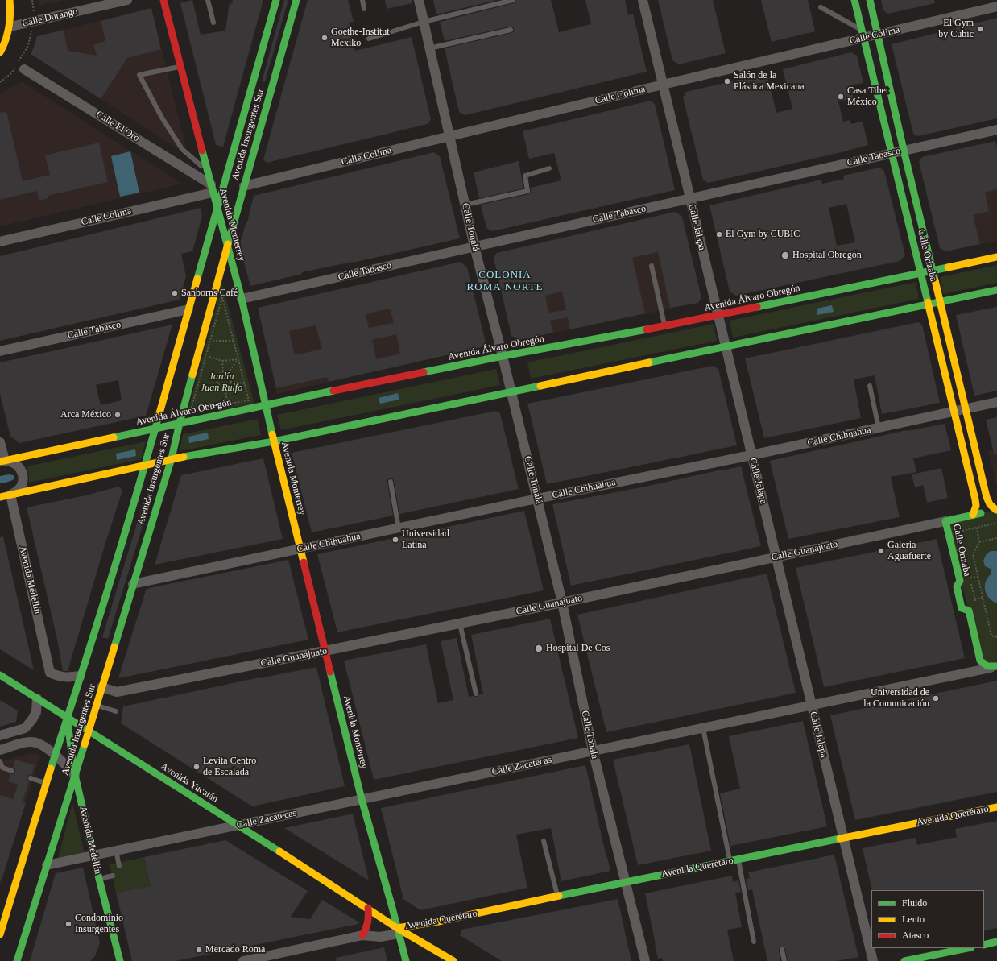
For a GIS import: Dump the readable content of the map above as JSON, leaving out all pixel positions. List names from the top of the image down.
{
  "streets": {
    "main road": [
      "Avenida Insurgentes Sur",
      "Avenida Monterrey",
      "Calle Orizaba",
      "Avenida Álvaro Obregón",
      "Calle Guanajuato",
      "Avenida Medellín",
      "Avenida Yucatán",
      "Avenida Querétaro"
    ],
    "street": [
      "Calle Durango",
      "Calle Colima",
      "Calle El Oro",
      "Calle Tabasco",
      "Calle Tonalá",
      "Calle Jalapa",
      "Calle Chihuahua",
      "Calle Zacatecas"
    ]
  },
  "crossings": [
    ["Calle Colima", "Calle El Oro"],
    ["Calle Colima", "Avenida Insurgentes Sur"],
    ["Calle Colima", "Avenida Monterrey"],
    ["Calle Colima", "Calle Tonalá"],
    ["Calle Colima", "Calle Jalapa"],
    ["Calle Colima", "Calle Orizaba"],
    ["Calle El Oro", "Avenida Monterrey"],
    ["Avenida Insurgentes Sur", "Calle Tabasco"],
    ["Avenida Insurgentes Sur", "Avenida Monterrey"],
    ["Avenida Insurgentes Sur", "Avenida Álvaro Obregón"],
    ["Avenida Insurgentes Sur", "Calle Chihuahua"],
    ["Avenida Insurgentes Sur", "Calle Guanajuato"],
    ["Avenida Insurgentes Sur", "Avenida Medellín"],
    ["Avenida Insurgentes Sur", "Calle Zacatecas"],
    ["Avenida Insurgentes Sur", "Avenida Yucatán"],
    ["Calle Tabasco", "Avenida Monterrey"],
    ["Calle Tabasco", "Calle Tonalá"],
    ["Calle Tabasco", "Calle Jalapa"],
    ["Calle Tabasco", "Calle Orizaba"],
    ["Avenida Monterrey", "Avenida Álvaro Obregón"],
    ["Avenida Monterrey", "Calle Chihuahua"],
    ["Avenida Monterrey", "Calle Guanajuato"],
    ["Avenida Monterrey", "Calle Zacatecas"],
    ["Avenida Monterrey", "Avenida Yucatán"],
    ["Avenida Monterrey", "Avenida Querétaro"],
    ["Calle Tonalá", "Avenida Álvaro Obregón"],
    ["Calle Tonalá", "Calle Chihuahua"],
    ["Calle Tonalá", "Calle Guanajuato"],
    ["Calle Tonalá", "Calle Zacatecas"],
    ["Calle Tonalá", "Avenida Querétaro"],
    ["Calle Jalapa", "Avenida Álvaro Obregón"],
    ["Calle Jalapa", "Calle Chihuahua"],
    ["Calle Jalapa", "Calle Guanajuato"],
    ["Calle Jalapa", "Calle Zacatecas"],
    ["Calle Jalapa", "Avenida Querétaro"],
    ["Calle Orizaba", "Avenida Álvaro Obregón"],
    ["Calle Orizaba", "Calle Chihuahua"],
    ["Calle Orizaba", "Calle Guanajuato"],
    ["Calle Orizaba", "Calle Zacatecas"],
    ["Avenida Medellín", "Calle Zacatecas"],
    ["Avenida Medellín", "Avenida Yucatán"],
    ["Calle Zacatecas", "Avenida Yucatán"],
    ["Avenida Yucatán", "Avenida Querétaro"]
  ],
  "districts": ["COLONIA ROMA NORTE"],
  "parks": ["Jardín Juan Rulfo"],
  "places": [
    "El Gym by Cubic",
    "Goethe-Institut Mexiko",
    "Salón de la Plástica Mexicana",
    "Casa Tibet México",
    "El Gym by CUBIC",
    "Hospital Obregón",
    "Sanborns Café",
    "Arca México",
    "Universidad Latina",
    "Galeria Aguafuerte",
    "Hospital De Cos",
    "Universidad de la Comunicación",
    "Levita Centro de Escalada",
    "Condominio Insurgentes",
    "Mercado Roma"
  ],
  "legend": ["Fluido", "Lento", "Atasco"]
}
